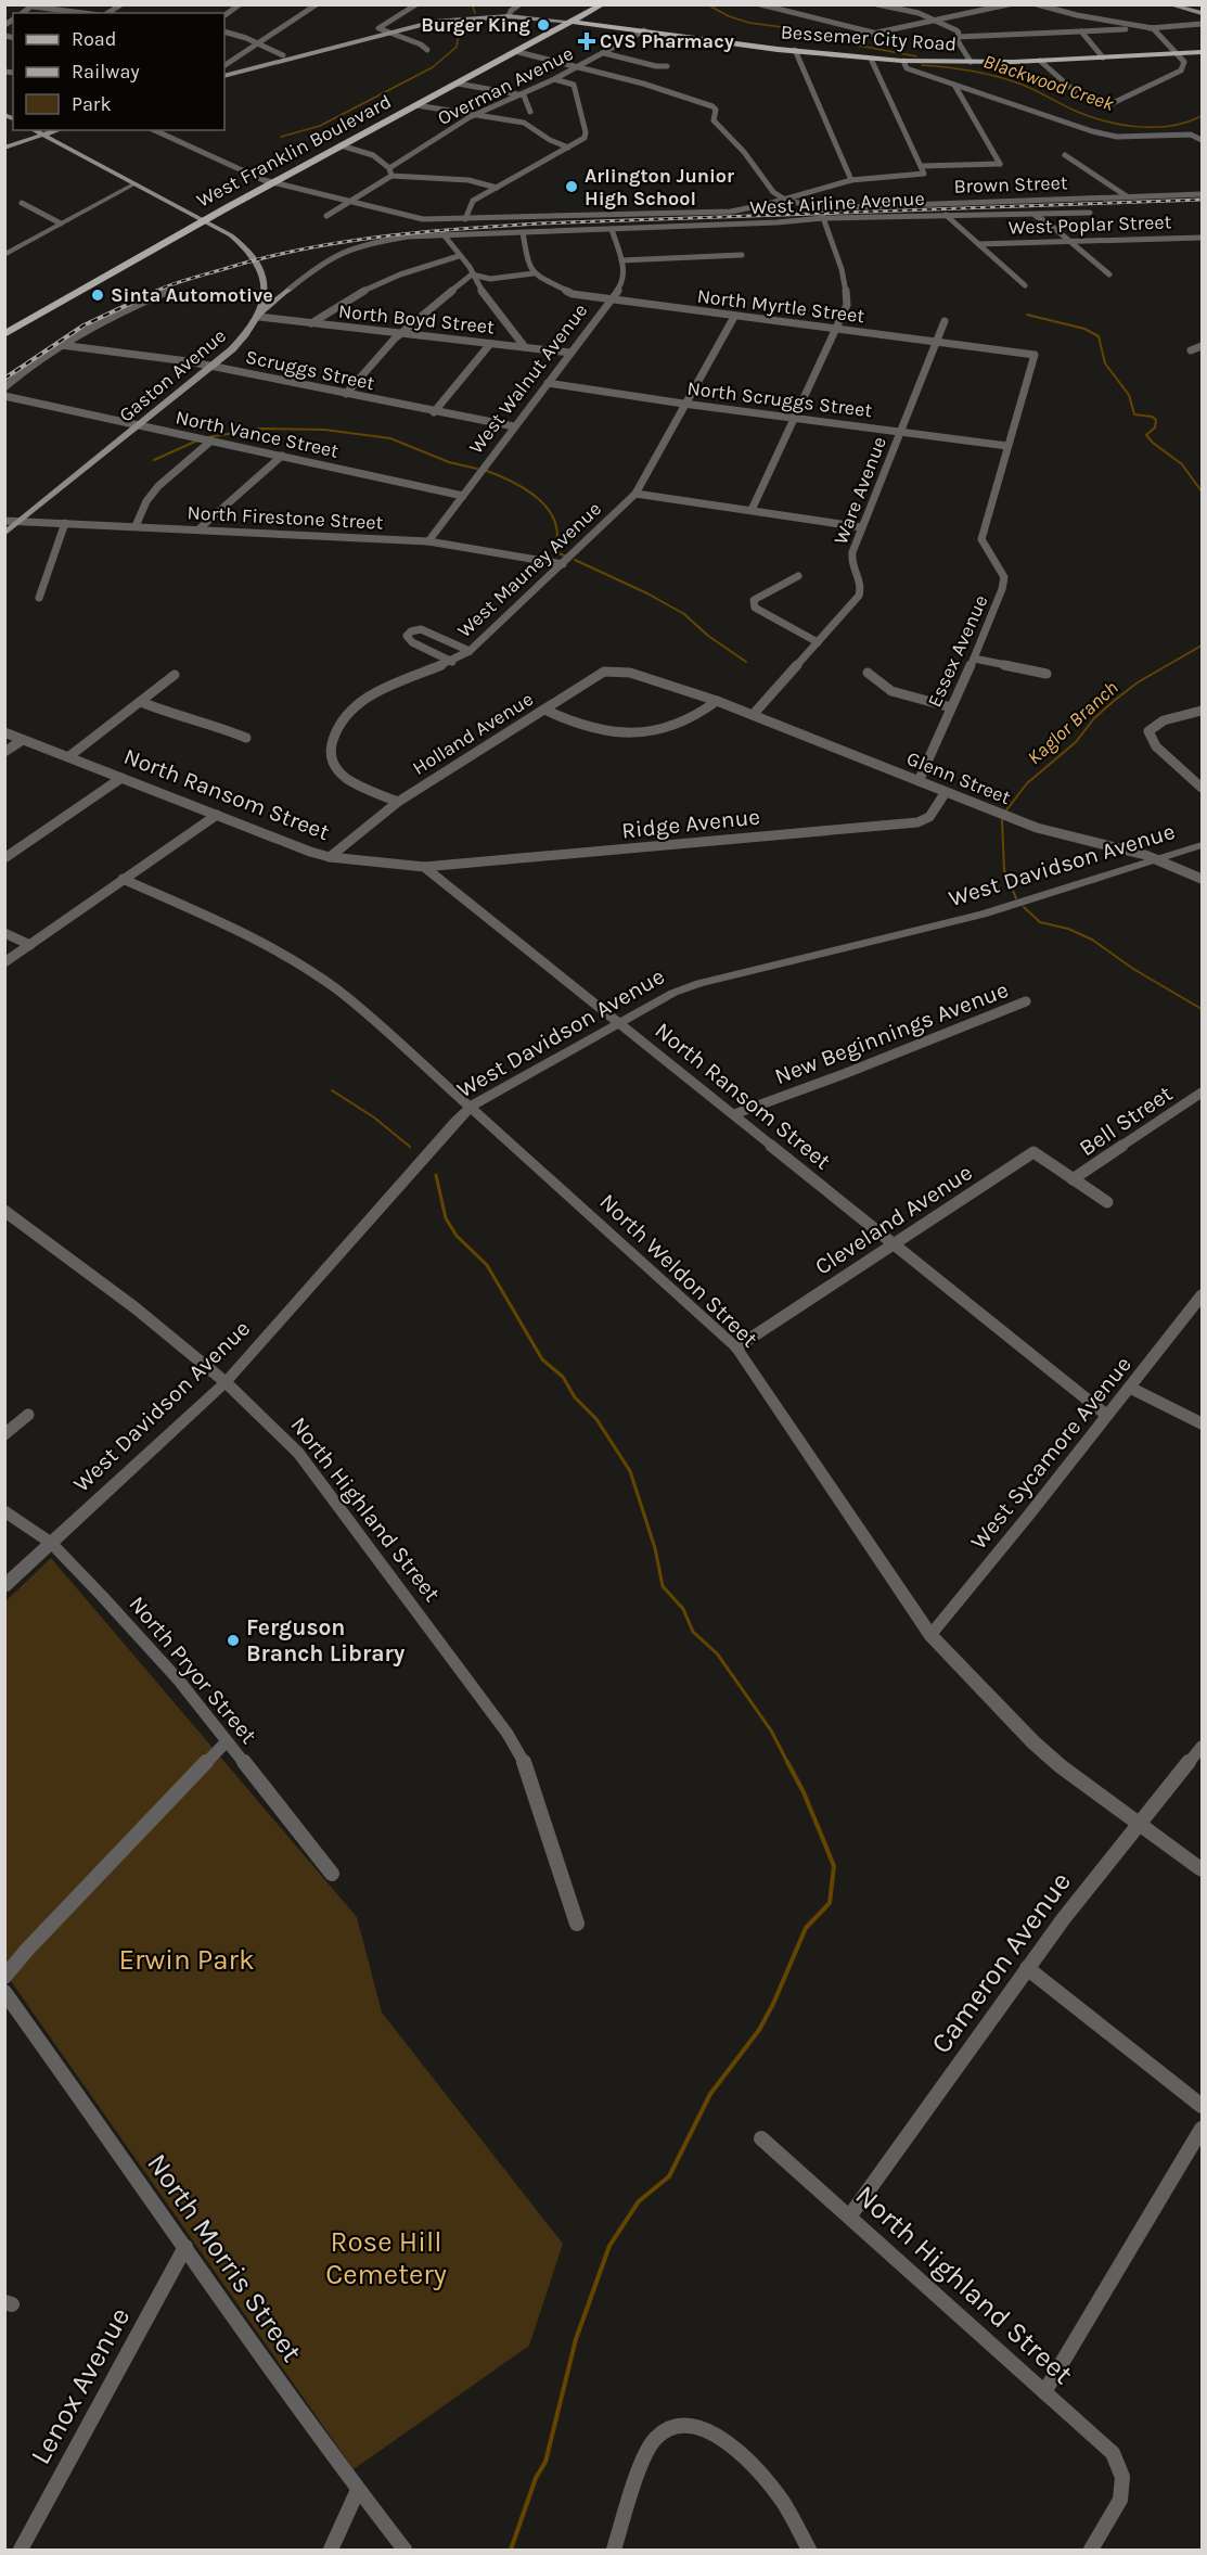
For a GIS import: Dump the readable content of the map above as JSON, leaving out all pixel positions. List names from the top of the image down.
{
  "streets": {
    "main road": ["Bessemer City Road", "West Franklin Boulevard", "Gaston Avenue"],
    "street": [
      "Overman Avenue",
      "Brown Street",
      "West Airline Avenue",
      "West Poplar Street",
      "North Myrtle Street",
      "North Boyd Street",
      "Scruggs Street",
      "West Walnut Avenue",
      "North Scruggs Street",
      "North Vance Street",
      "Ware Avenue",
      "North Firestone Street",
      "West Mauney Avenue",
      "Essex Avenue",
      "Holland Avenue",
      "Glenn Street",
      "North Ransom Street",
      "Ridge Avenue",
      "West Davidson Avenue",
      "New Beginnings Avenue",
      "Bell Street",
      "Cleveland Avenue",
      "North Weldon Street",
      "West Sycamore Avenue",
      "North Highland Street",
      "North Pryor Street",
      "Cameron Avenue",
      "North Morris Street",
      "Lenox Avenue"
    ]
  },
  "crossings": [
    ["Bessemer City Road", "Overman Avenue"],
    ["Bessemer City Road", "West Franklin Boulevard"],
    ["West Franklin Boulevard", "Gaston Avenue"],
    ["West Airline Avenue", "West Walnut Avenue"],
    ["North Myrtle Street", "West Walnut Avenue"],
    ["North Myrtle Street", "Ware Avenue"],
    ["North Myrtle Street", "West Mauney Avenue"],
    ["North Myrtle Street", "Essex Avenue"],
    ["North Boyd Street", "Gaston Avenue"],
    ["North Boyd Street", "West Walnut Avenue"],
    ["Scruggs Street", "Gaston Avenue"],
    ["Scruggs Street", "West Walnut Avenue"],
    ["Gaston Avenue", "North Vance Street"],
    ["Gaston Avenue", "North Firestone Street"],
    ["West Walnut Avenue", "North Scruggs Street"],
    ["West Walnut Avenue", "North Vance Street"],
    ["West Walnut Avenue", "North Firestone Street"],
    ["North Scruggs Street", "Ware Avenue"],
    ["North Scruggs Street", "West Mauney Avenue"],
    ["North Scruggs Street", "Essex Avenue"],
    ["Ware Avenue", "Glenn Street"],
    ["North Firestone Street", "West Mauney Avenue"],
    ["West Mauney Avenue", "Holland Avenue"],
    ["Essex Avenue", "Glenn Street"],
    ["Holland Avenue", "Glenn Street"],
    ["Holland Avenue", "North Ransom Street"],
    ["Glenn Street", "Ridge Avenue"],
    ["Glenn Street", "West Davidson Avenue"],
    ["North Ransom Street", "Ridge Avenue"],
    ["North Ransom Street", "West Davidson Avenue"],
    ["North Ransom Street", "New Beginnings Avenue"],
    ["North Ransom Street", "Cleveland Avenue"],
    ["North Ransom Street", "West Sycamore Avenue"],
    ["West Davidson Avenue", "North Weldon Street"],
    ["West Davidson Avenue", "North Highland Street"],
    ["West Davidson Avenue", "North Pryor Street"],
    ["Bell Street", "Cleveland Avenue"],
    ["Cleveland Avenue", "North Weldon Street"],
    ["North Weldon Street", "West Sycamore Avenue"],
    ["North Weldon Street", "Cameron Avenue"],
    ["North Highland Street", "Cameron Avenue"],
    ["North Morris Street", "Lenox Avenue"]
  ],
  "water": ["Blackwood Creek", "Kaglor Branch"],
  "parks": ["Erwin Park", "Rose Hill Cemetery"],
  "places": {
    "other": [
      "Burger King",
      "Arlington Junior High School",
      "Sinta Automotive",
      "Ferguson Branch Library"
    ],
    "health": ["CVS Pharmacy"]
  },
  "legend": ["Road", "Railway", "Park"]
}
